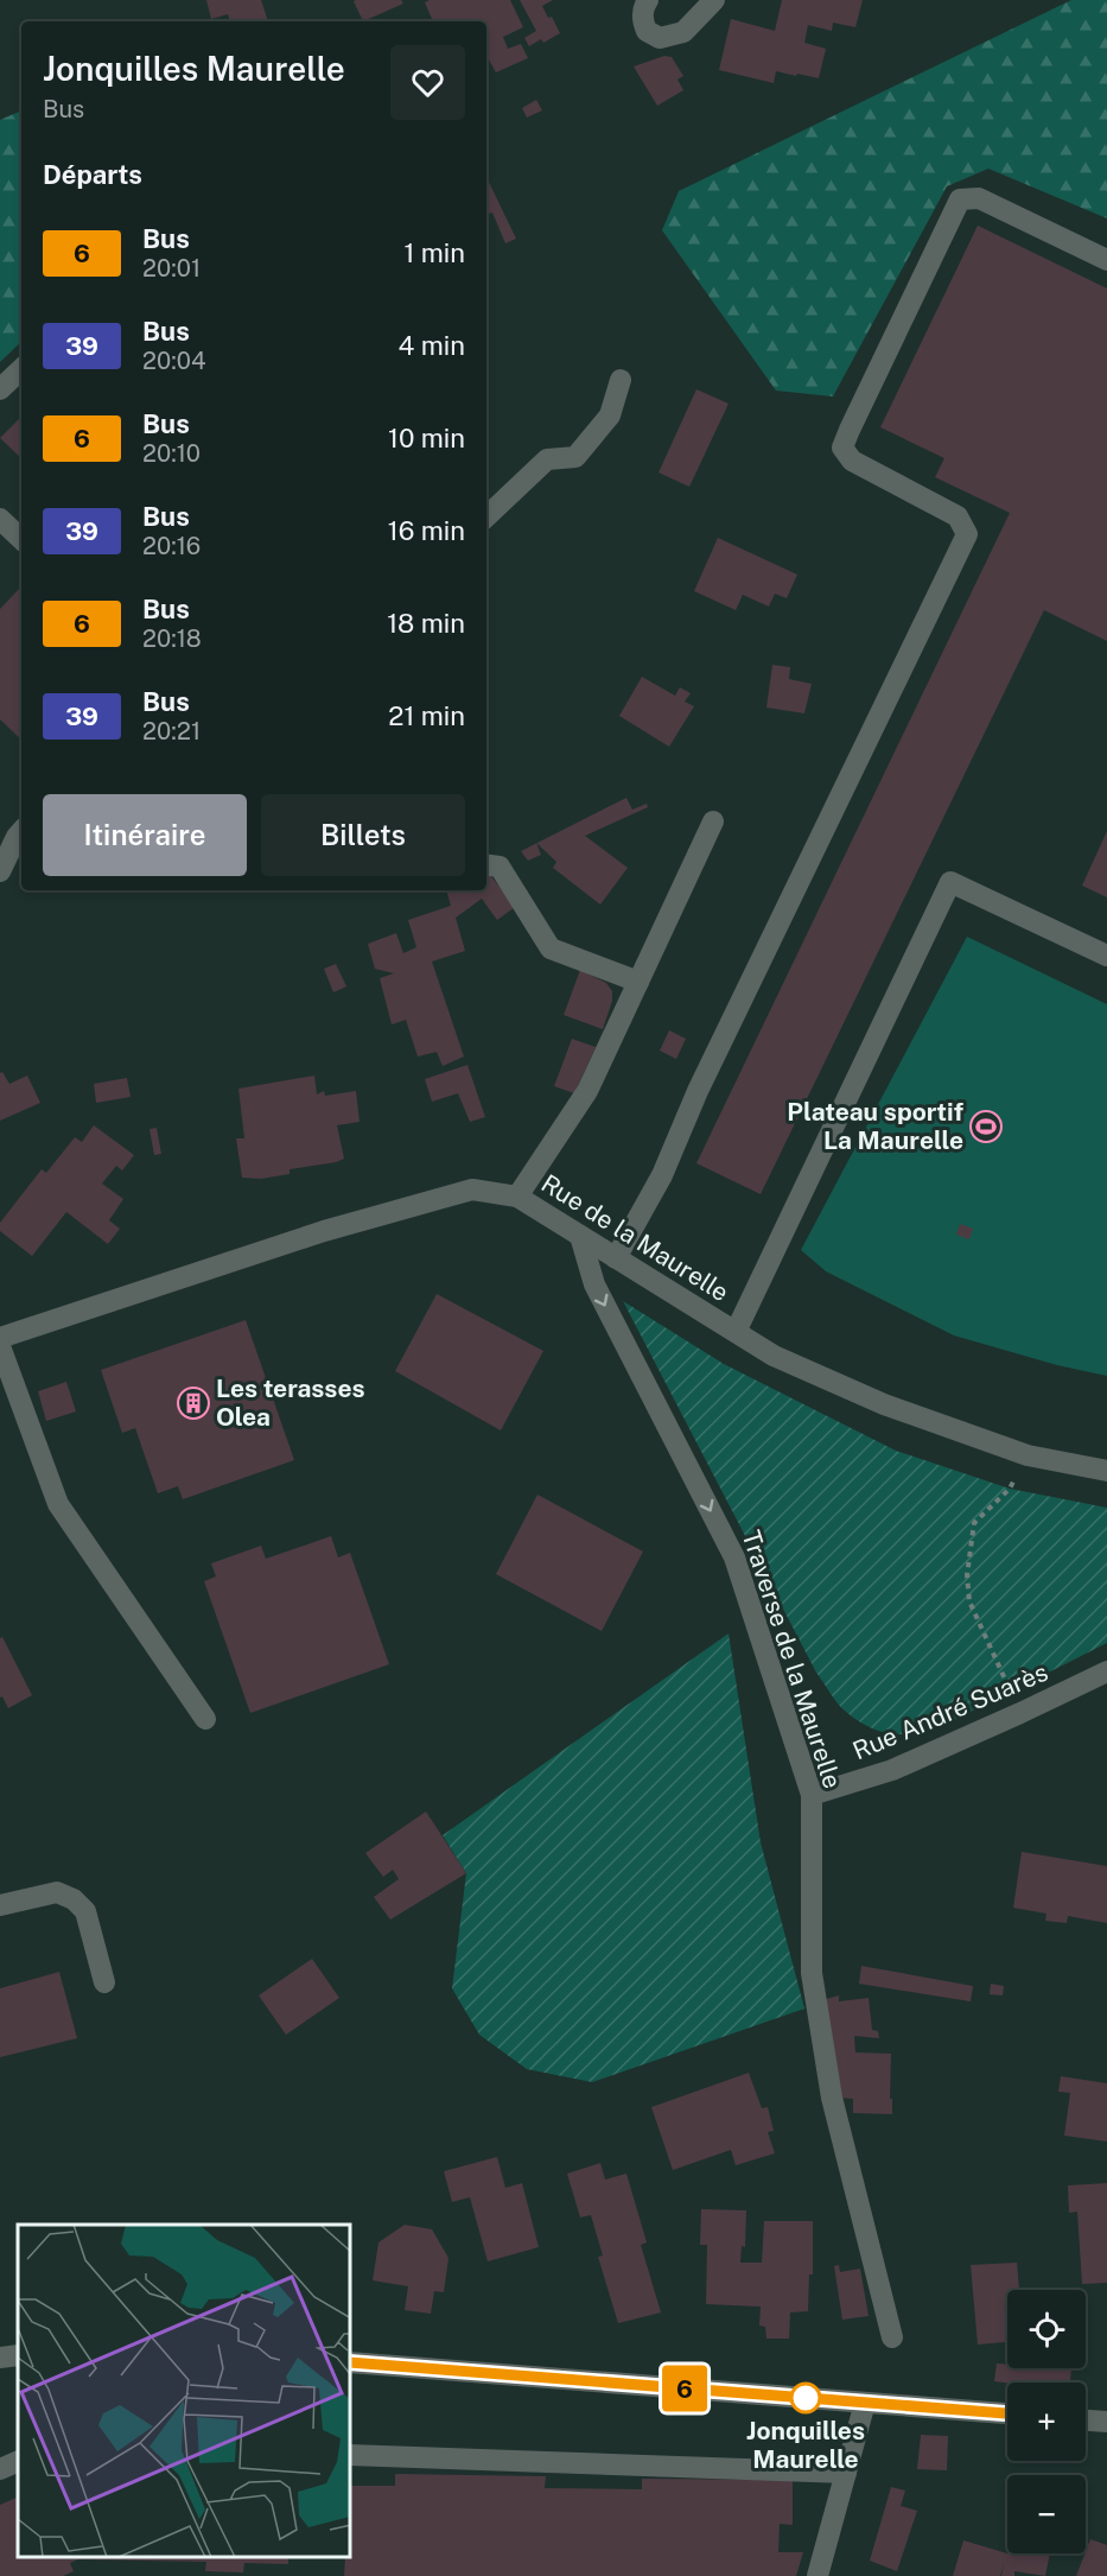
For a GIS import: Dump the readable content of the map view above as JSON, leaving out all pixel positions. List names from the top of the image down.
{
  "streets": {
    "street": ["Rue de la Maurelle", "Traverse de la Maurelle", "Rue André Suarès"]
  },
  "crossings": [
    ["Rue de la Maurelle", "Traverse de la Maurelle"],
    ["Traverse de la Maurelle", "Rue André Suarès"]
  ],
  "one_way": ["Traverse de la Maurelle"],
  "places": {
    "sports": ["Plateau sportif La Maurelle"],
    "building": ["Les terasses Olea"],
    "other": ["Jonquilles Maurelle"]
  },
  "lines": ["bus line 6"],
  "page": {
    "on_map": "6",
    "heading": [
      ["Jonquilles Maurelle", "Bus"],
      "Départs"
    ],
    "list": [
      {
        "mark": "6",
        "name": "Bus",
        "note": "20:01",
        "value": "1 min"
      },
      {
        "mark": "39",
        "name": "Bus",
        "note": "20:04",
        "value": "4 min"
      },
      {
        "mark": "6",
        "name": "Bus",
        "note": "20:10",
        "value": "10 min"
      },
      {
        "mark": "39",
        "name": "Bus",
        "note": "20:16",
        "value": "16 min"
      },
      {
        "mark": "6",
        "name": "Bus",
        "note": "20:18",
        "value": "18 min"
      },
      {
        "mark": "39",
        "name": "Bus",
        "note": "20:21",
        "value": "21 min"
      }
    ],
    "buttons": ["Itinéraire", "Billets"],
    "map_buttons": ["+", "−"]
  }
}
